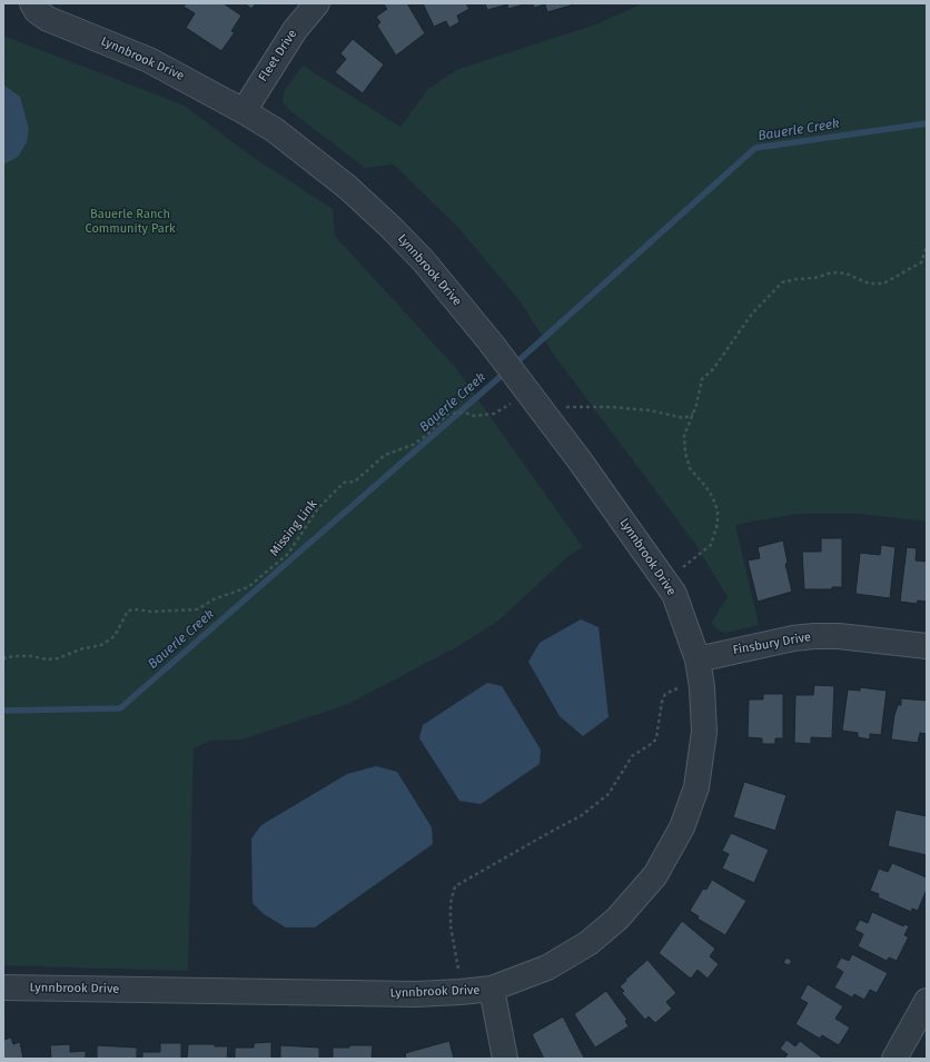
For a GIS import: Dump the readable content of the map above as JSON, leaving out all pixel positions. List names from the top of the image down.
{
  "streets": {
    "street": ["Fleet Drive", "Lynnbrook Drive", "Finsbury Drive"],
    "path": ["Missing Link"]
  },
  "crossings": [
    ["Fleet Drive", "Lynnbrook Drive"],
    ["Lynnbrook Drive", "Finsbury Drive"]
  ],
  "water": ["Bauerle Creek"],
  "parks": ["Bauerle Ranch Community Park"]
}
